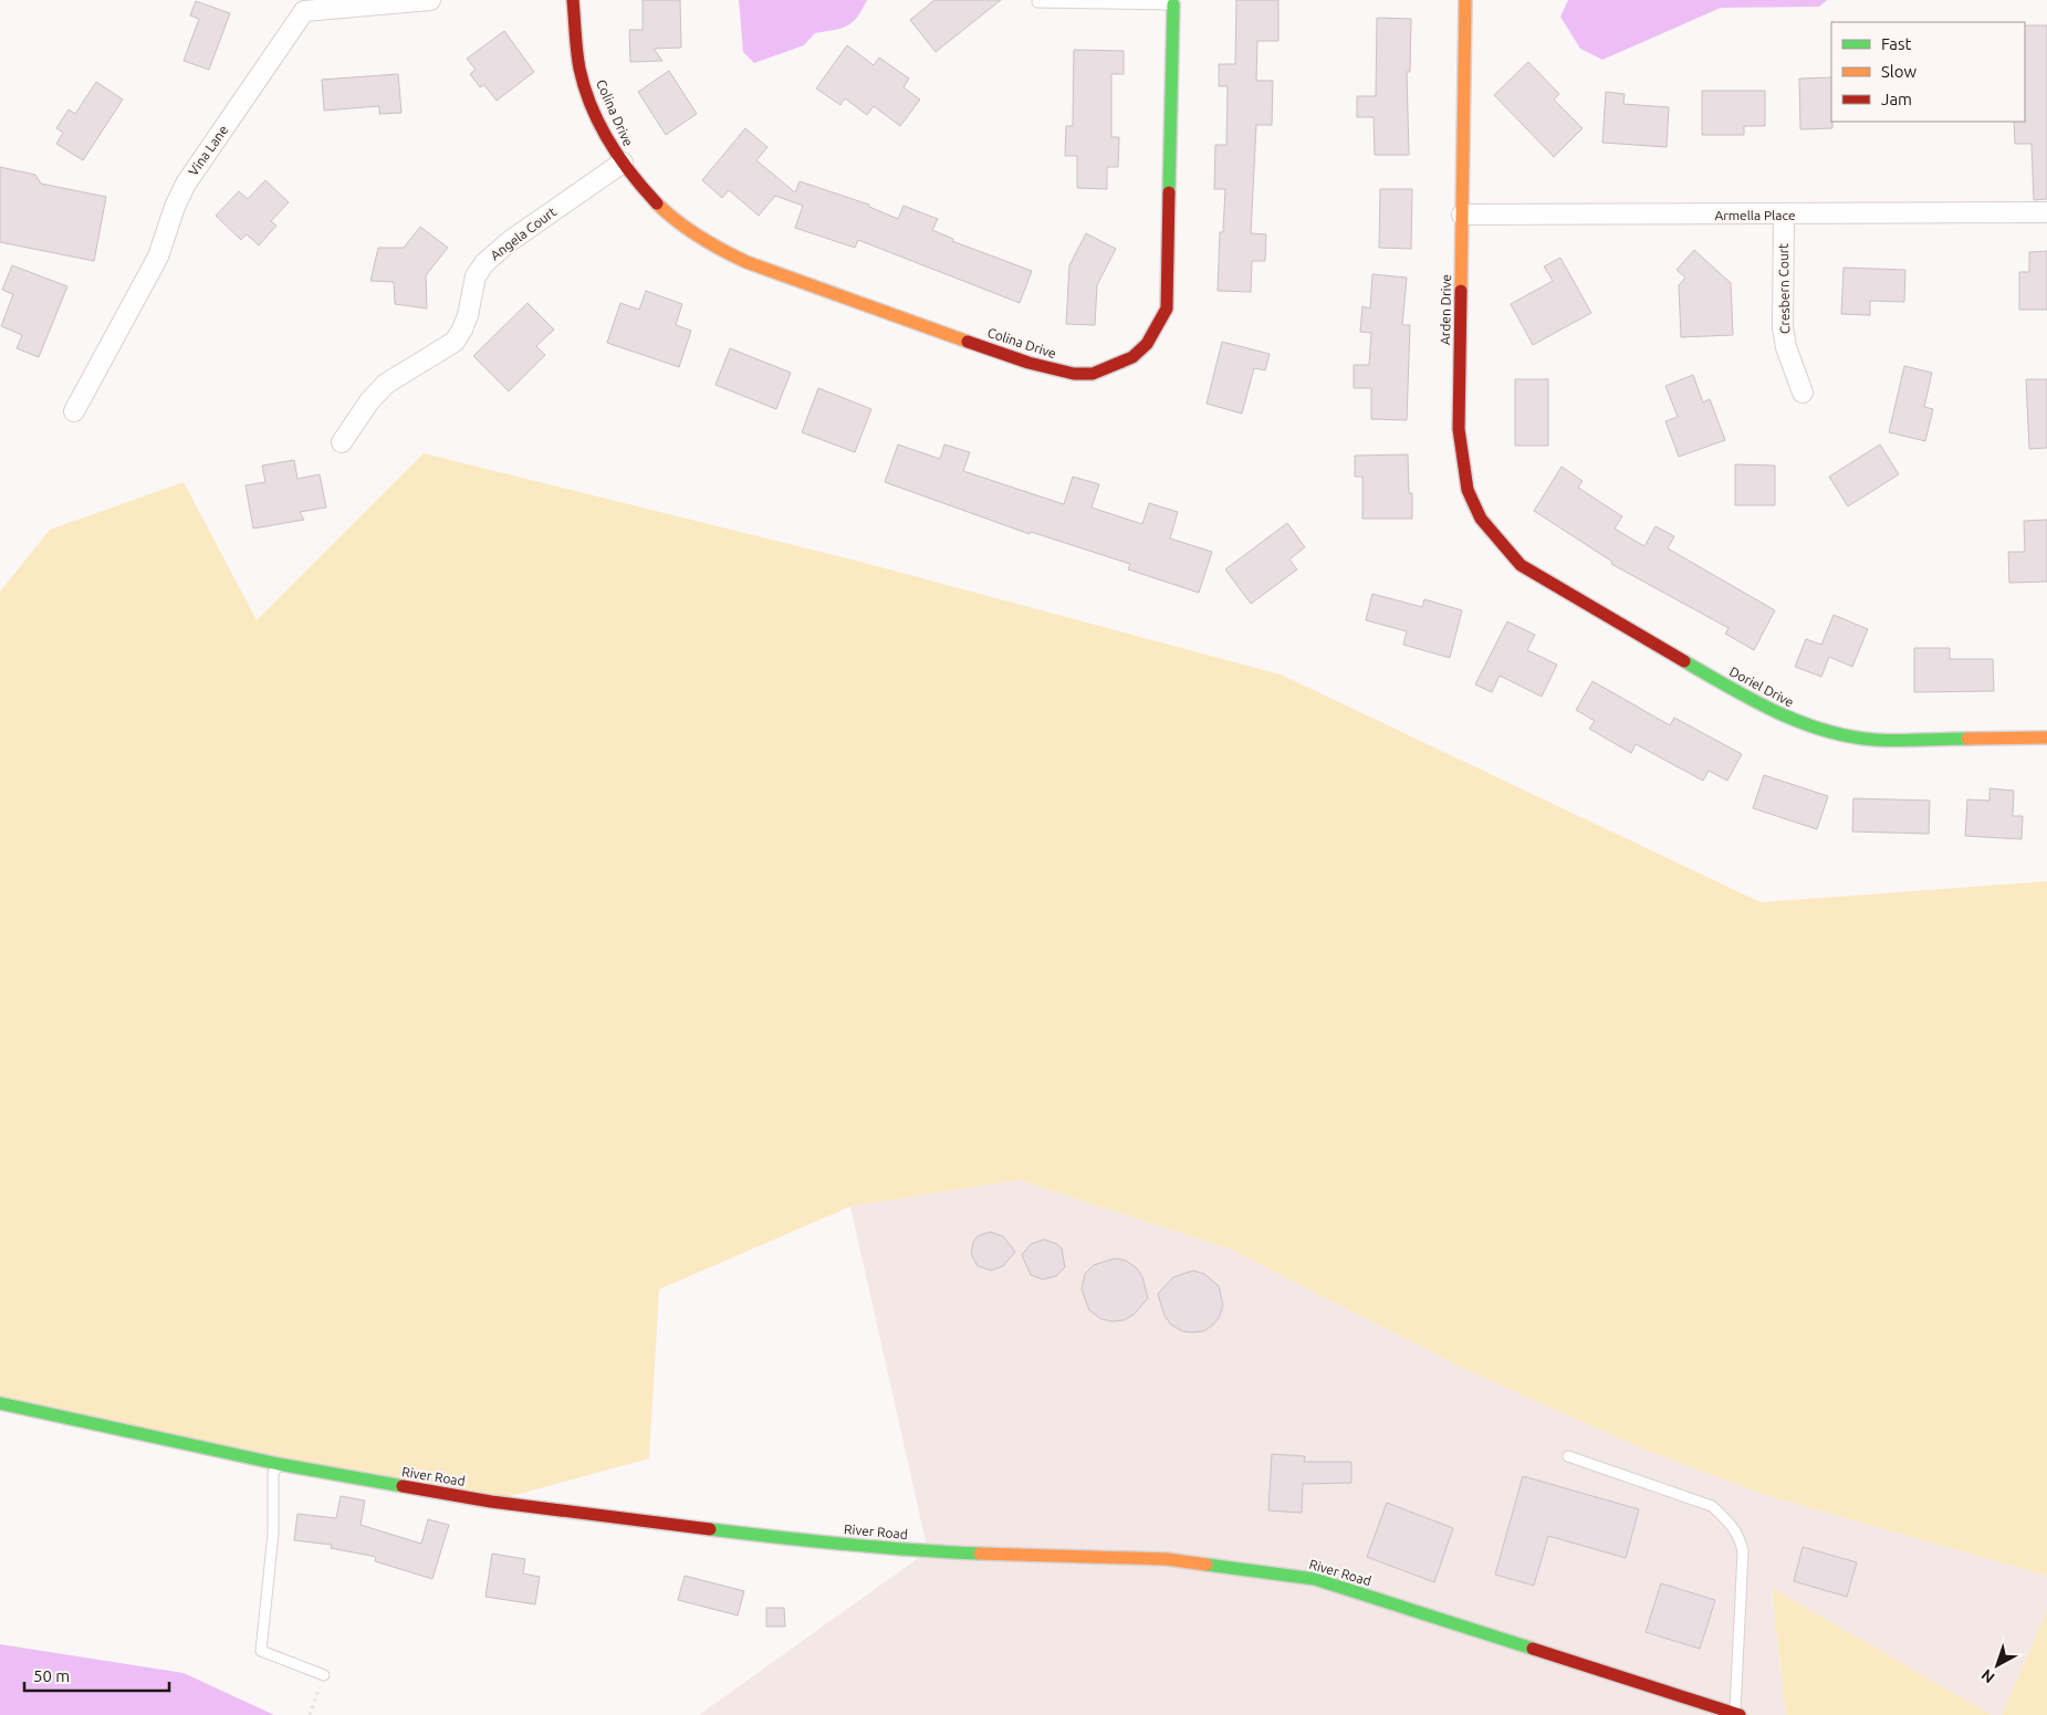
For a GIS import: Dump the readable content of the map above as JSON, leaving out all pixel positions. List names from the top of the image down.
{
  "streets": {
    "street": [
      "Colina Drive",
      "Vina Lane",
      "Armella Place",
      "Angela Court",
      "Cresbern Court",
      "Arden Drive",
      "Doriel Drive",
      "River Road"
    ]
  },
  "crossings": [
    ["Colina Drive", "Angela Court"],
    ["Armella Place", "Cresbern Court"],
    ["Armella Place", "Arden Drive"],
    ["Arden Drive", "Doriel Drive"]
  ],
  "legend": ["Fast", "Slow", "Jam"],
  "scale_bar": "50 m",
  "north": "bottom left"
}
